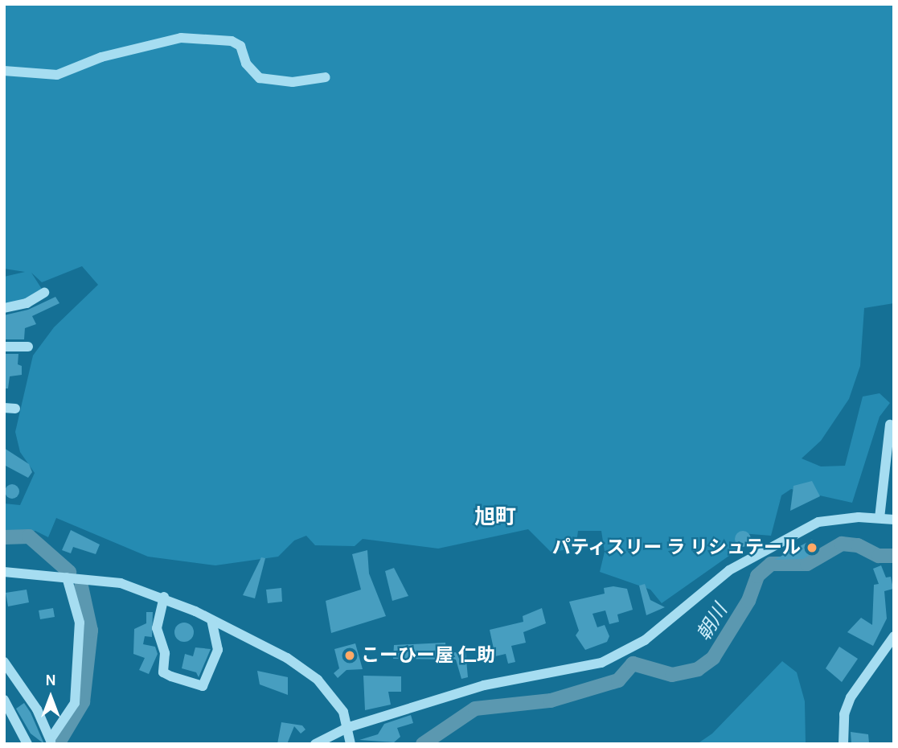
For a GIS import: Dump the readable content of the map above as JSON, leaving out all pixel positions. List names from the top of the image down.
{
  "districts": ["旭町"],
  "water": ["朝川"],
  "places": ["パティスリー ラ リシュテール", "こーひー屋 仁助"],
  "north": "top"
}
